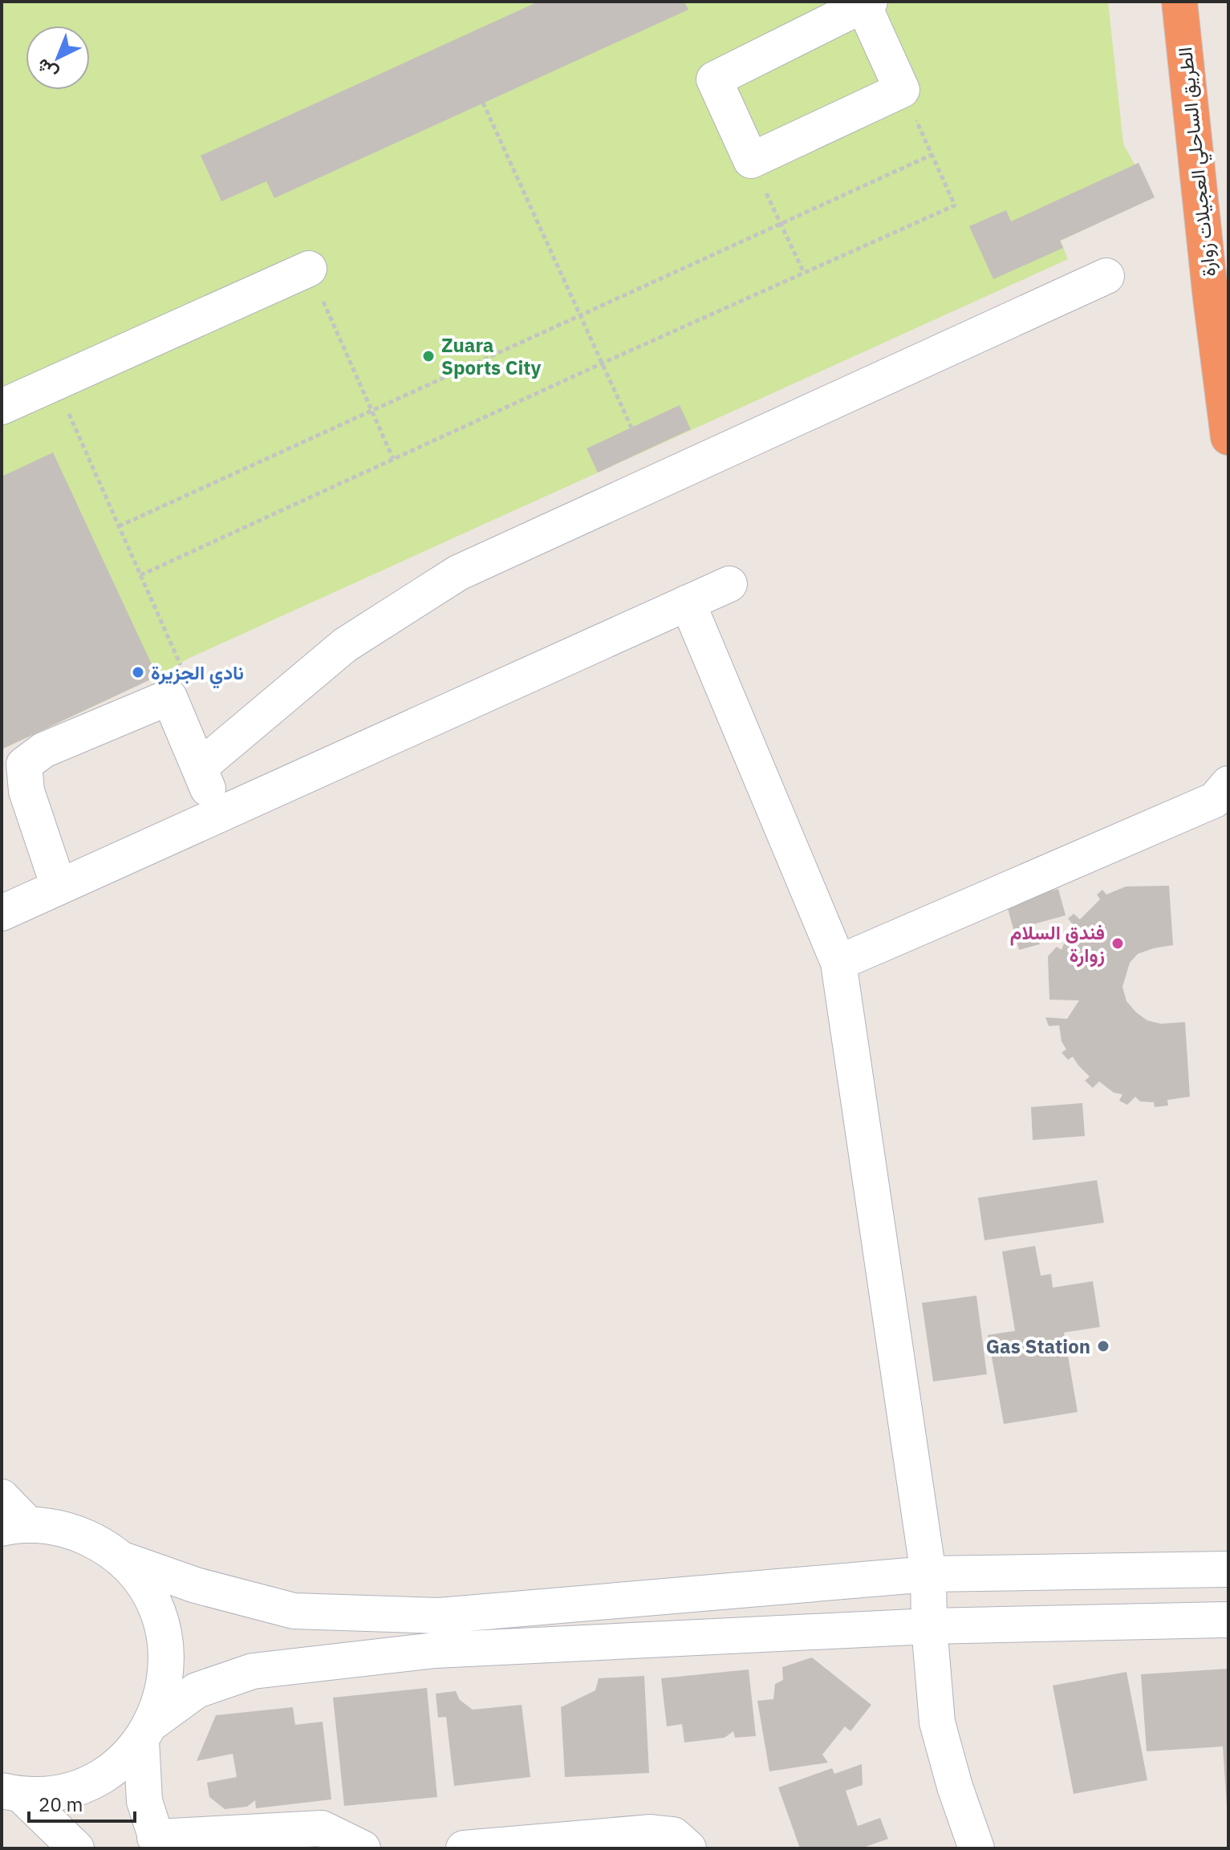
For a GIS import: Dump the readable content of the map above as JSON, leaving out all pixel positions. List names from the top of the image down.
{
  "streets": {
    "highway": ["الطريق الساحلي العجيلات زوارة"]
  },
  "places": [
    "Zuara Sports City",
    "نادي الجزيرة",
    "فندق السلام زوارة",
    "Gas Station"
  ],
  "scale_bar": "20 m",
  "north": "bottom left"
}
